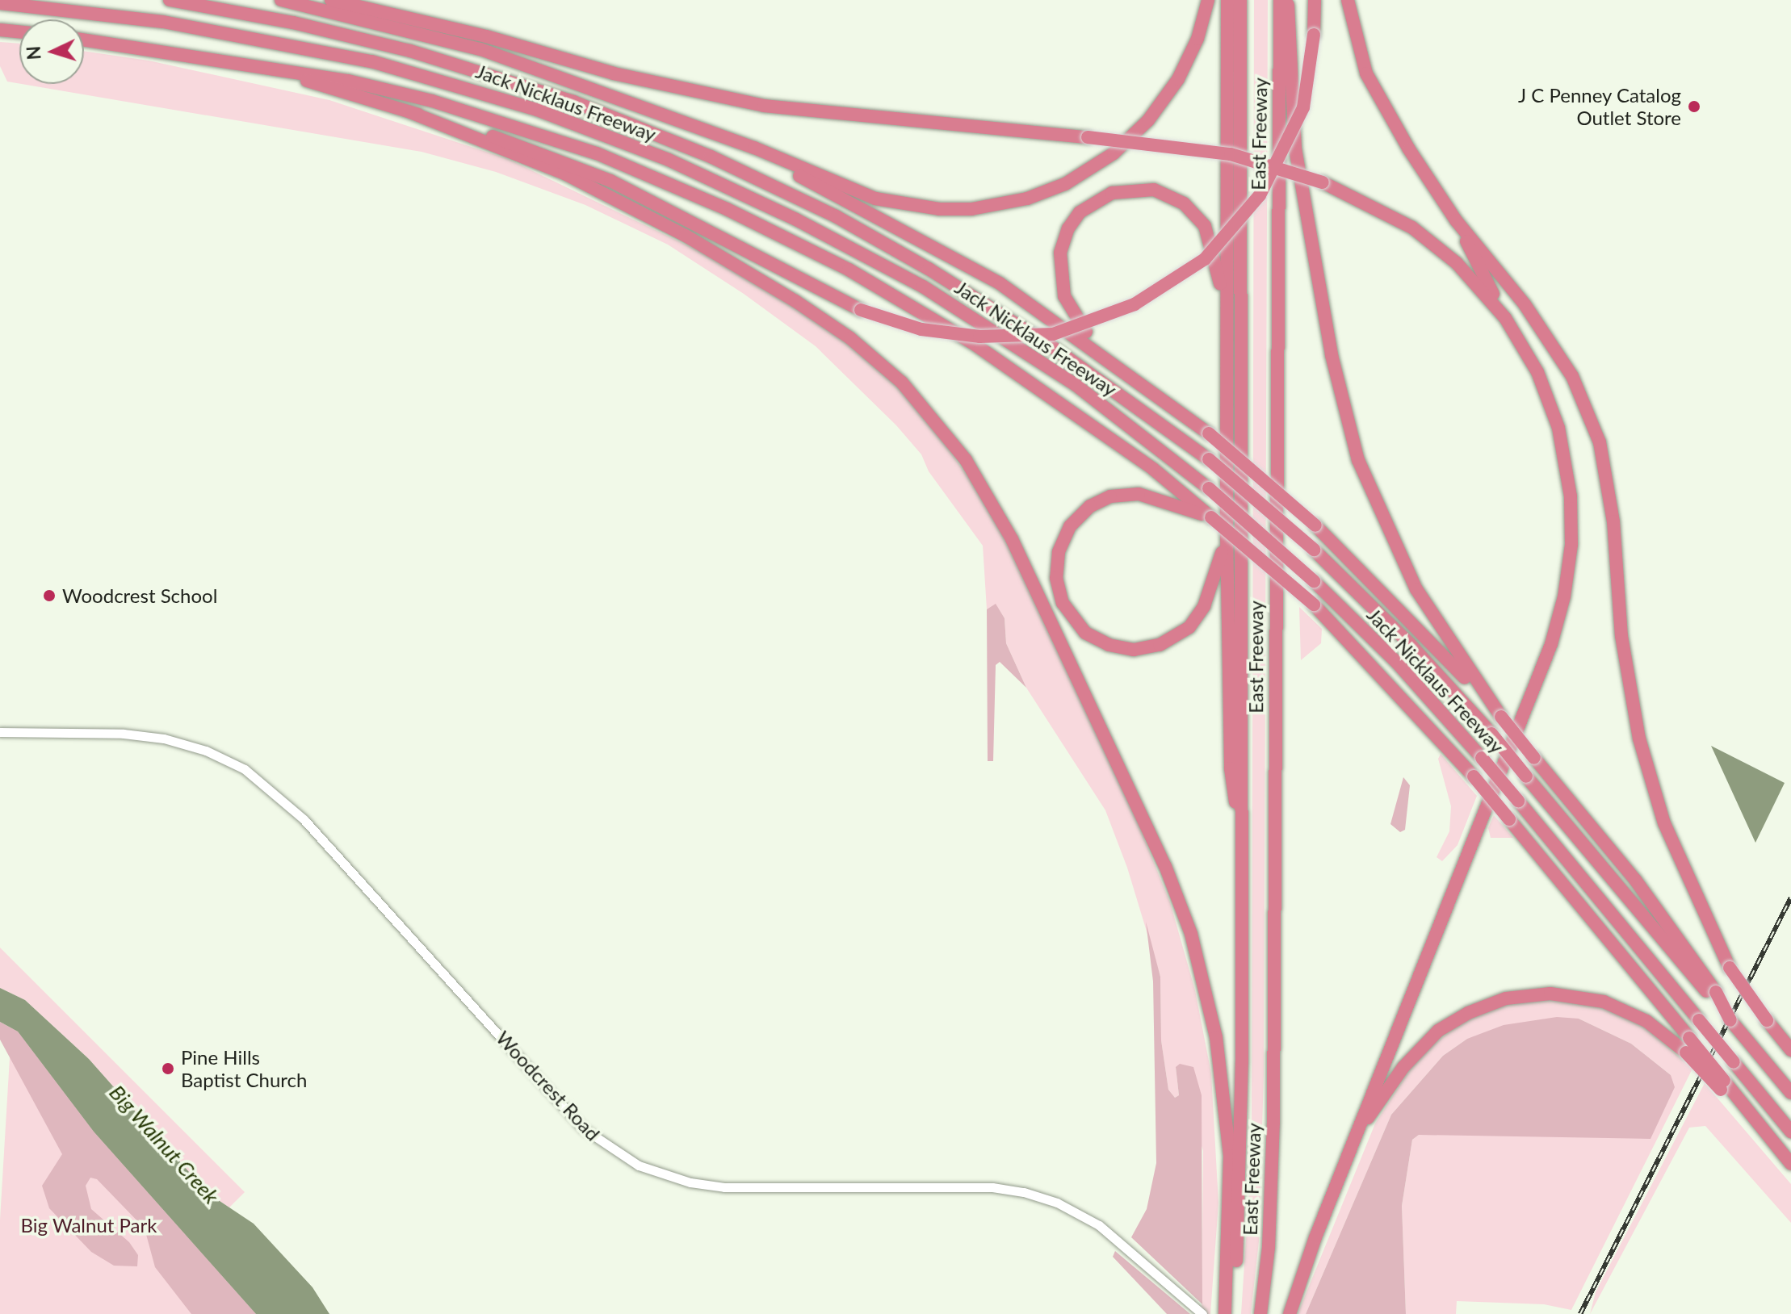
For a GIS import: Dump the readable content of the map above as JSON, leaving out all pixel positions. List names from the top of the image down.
{
  "streets": {
    "highway": ["Jack Nicklaus Freeway", "East Freeway"],
    "street": ["Woodcrest Road"]
  },
  "water": ["Big Walnut Creek"],
  "parks": ["Big Walnut Park"],
  "places": ["J C Penney Catalog Outlet Store", "Woodcrest School", "Pine Hills Baptist Church"],
  "north": "left"
}
